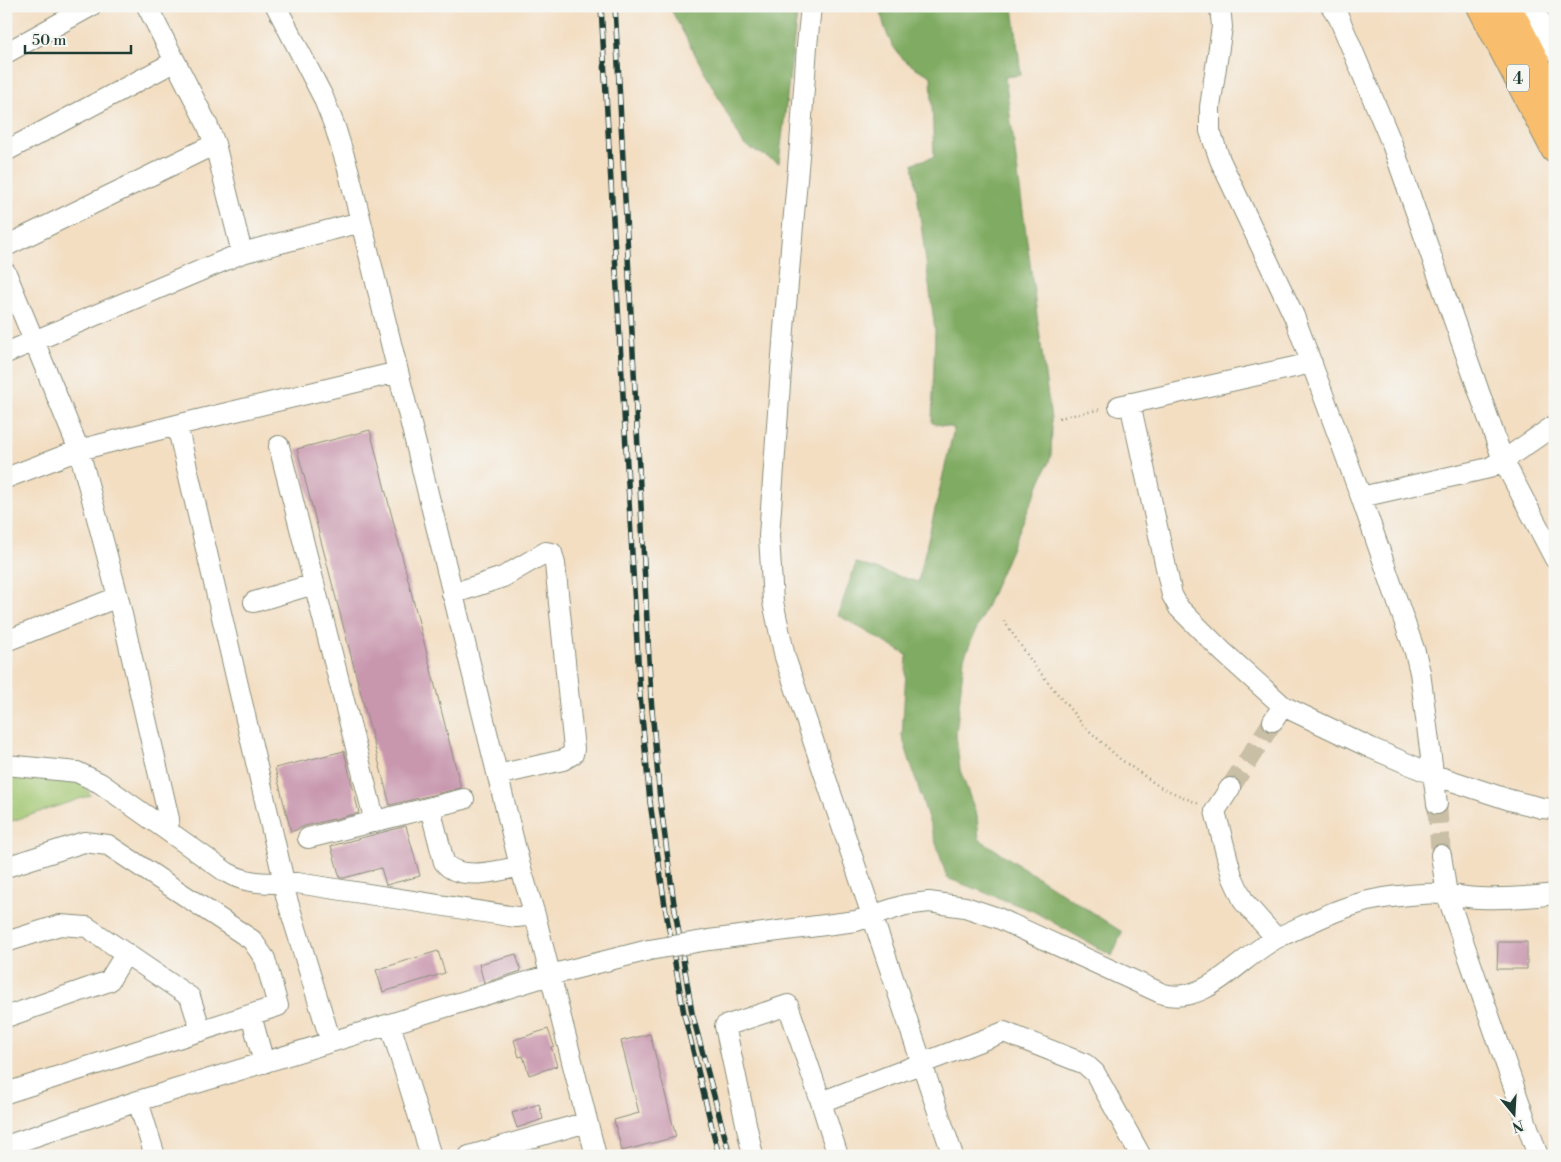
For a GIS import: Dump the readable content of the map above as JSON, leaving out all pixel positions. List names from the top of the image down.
{
  "streets": {
    "highway": ["4"]
  },
  "scale_bar": "50 m",
  "north": "bottom"
}
